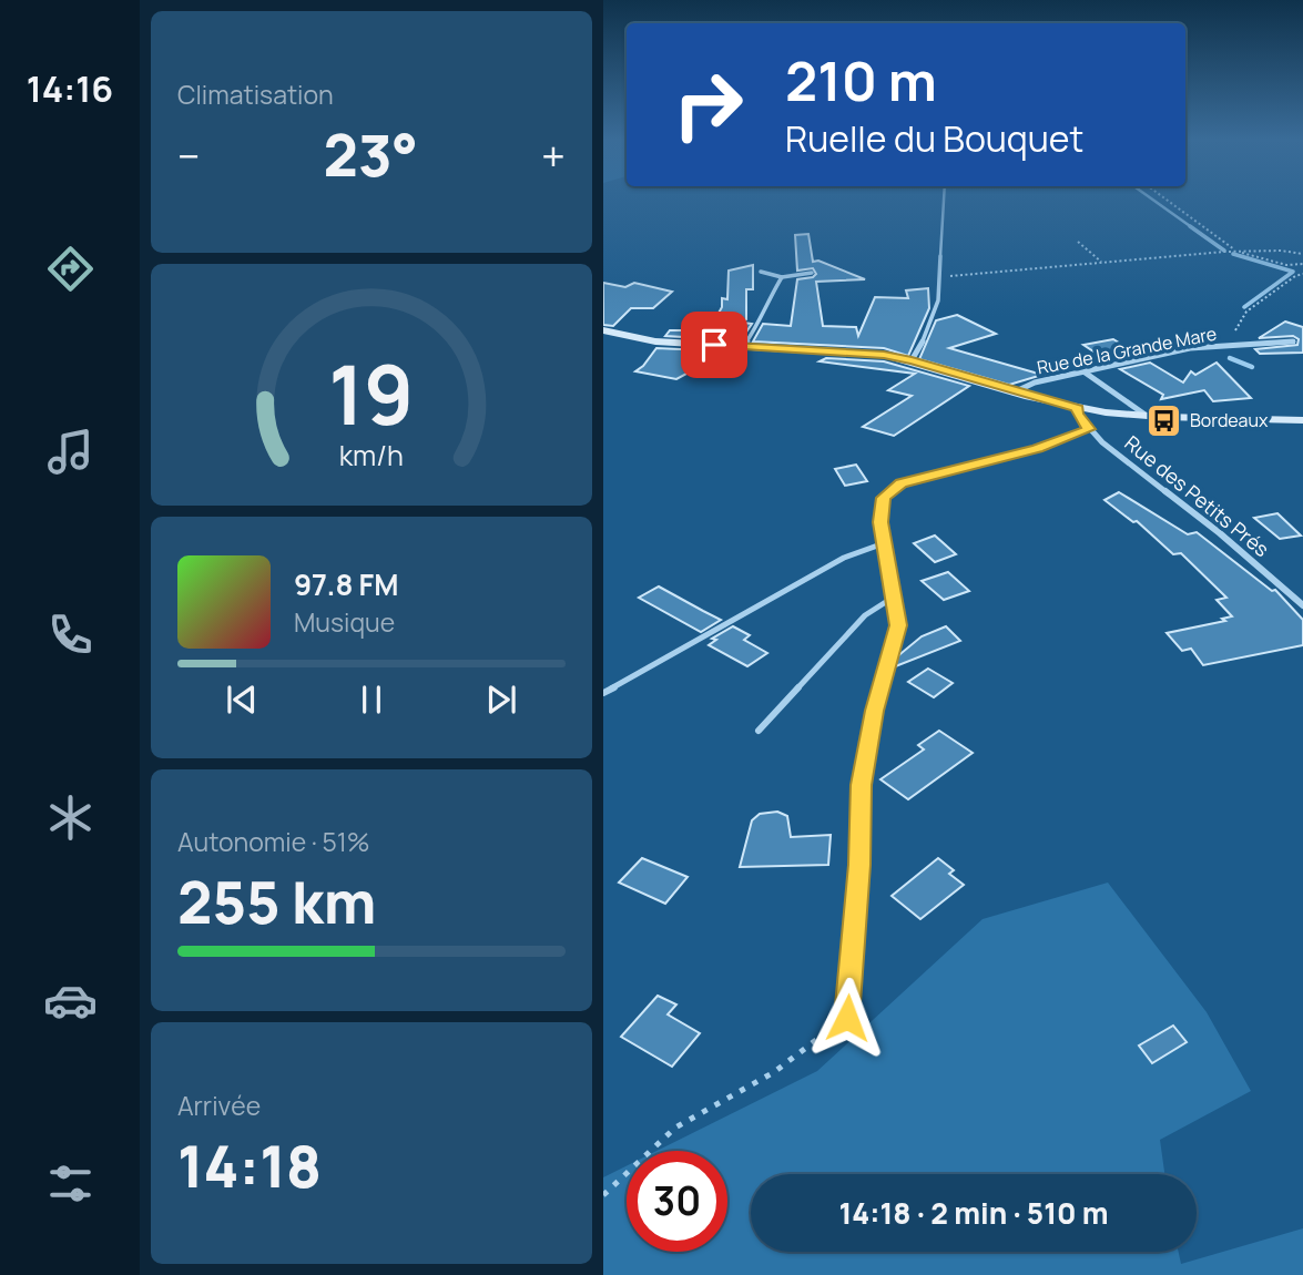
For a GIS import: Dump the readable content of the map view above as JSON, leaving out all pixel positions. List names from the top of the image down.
{
  "streets": {
    "street": ["Rue de la Grande Mare", "Rue des Petits Prés"]
  },
  "places": {
    "bus stop": ["Bordeaux"]
  },
  "page": {
    "tabs": "14:16",
    "tile": [
      "Climatisation",
      ["Autonomie · 51%", "255 km"],
      ["Arrivée", "14:18"]
    ],
    "turn": ["210 m", "Ruelle du Bouquet"],
    "heat": ["−", "23°", "+"],
    "song": ["97.8 FM", "Musique"],
    "limit": "30",
    "trip": "14:18 · 2 min · 510 m",
    "gauge": ["19", "km/h"]
  }
}
